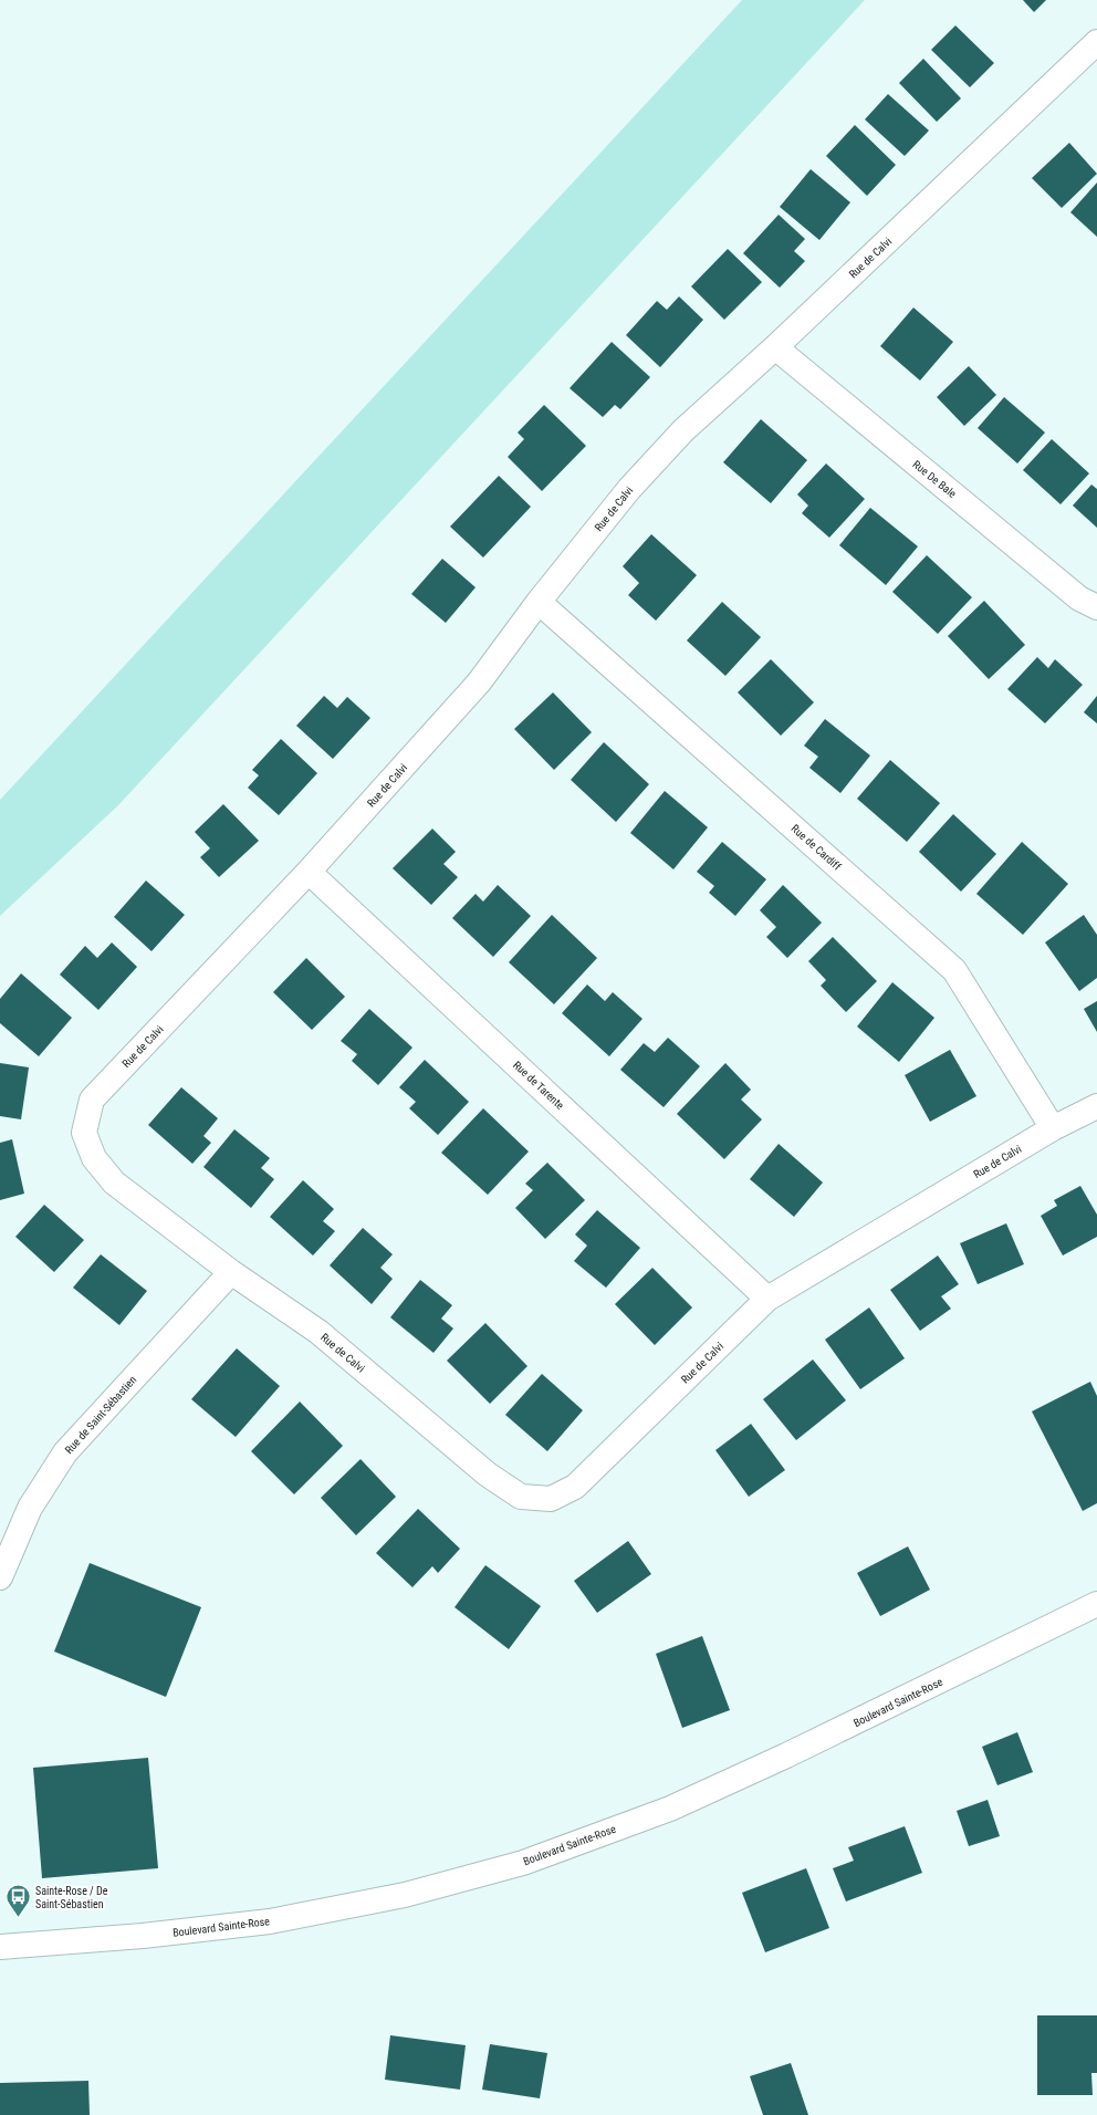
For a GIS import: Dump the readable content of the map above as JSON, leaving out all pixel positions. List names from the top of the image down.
{
  "streets": {
    "street": [
      "Rue de Calvi",
      "Rue De Bale",
      "Rue de Cardiff",
      "Rue de Tarente",
      "Rue de Saint-Sébastien",
      "Boulevard Sainte-Rose"
    ]
  },
  "crossings": [
    ["Rue de Calvi", "Rue De Bale"],
    ["Rue de Calvi", "Rue de Cardiff"],
    ["Rue de Calvi", "Rue de Tarente"],
    ["Rue de Calvi", "Rue de Saint-Sébastien"]
  ],
  "places": {
    "bus stop": ["Sainte-Rose / De Saint-Sébastien"]
  }
}
